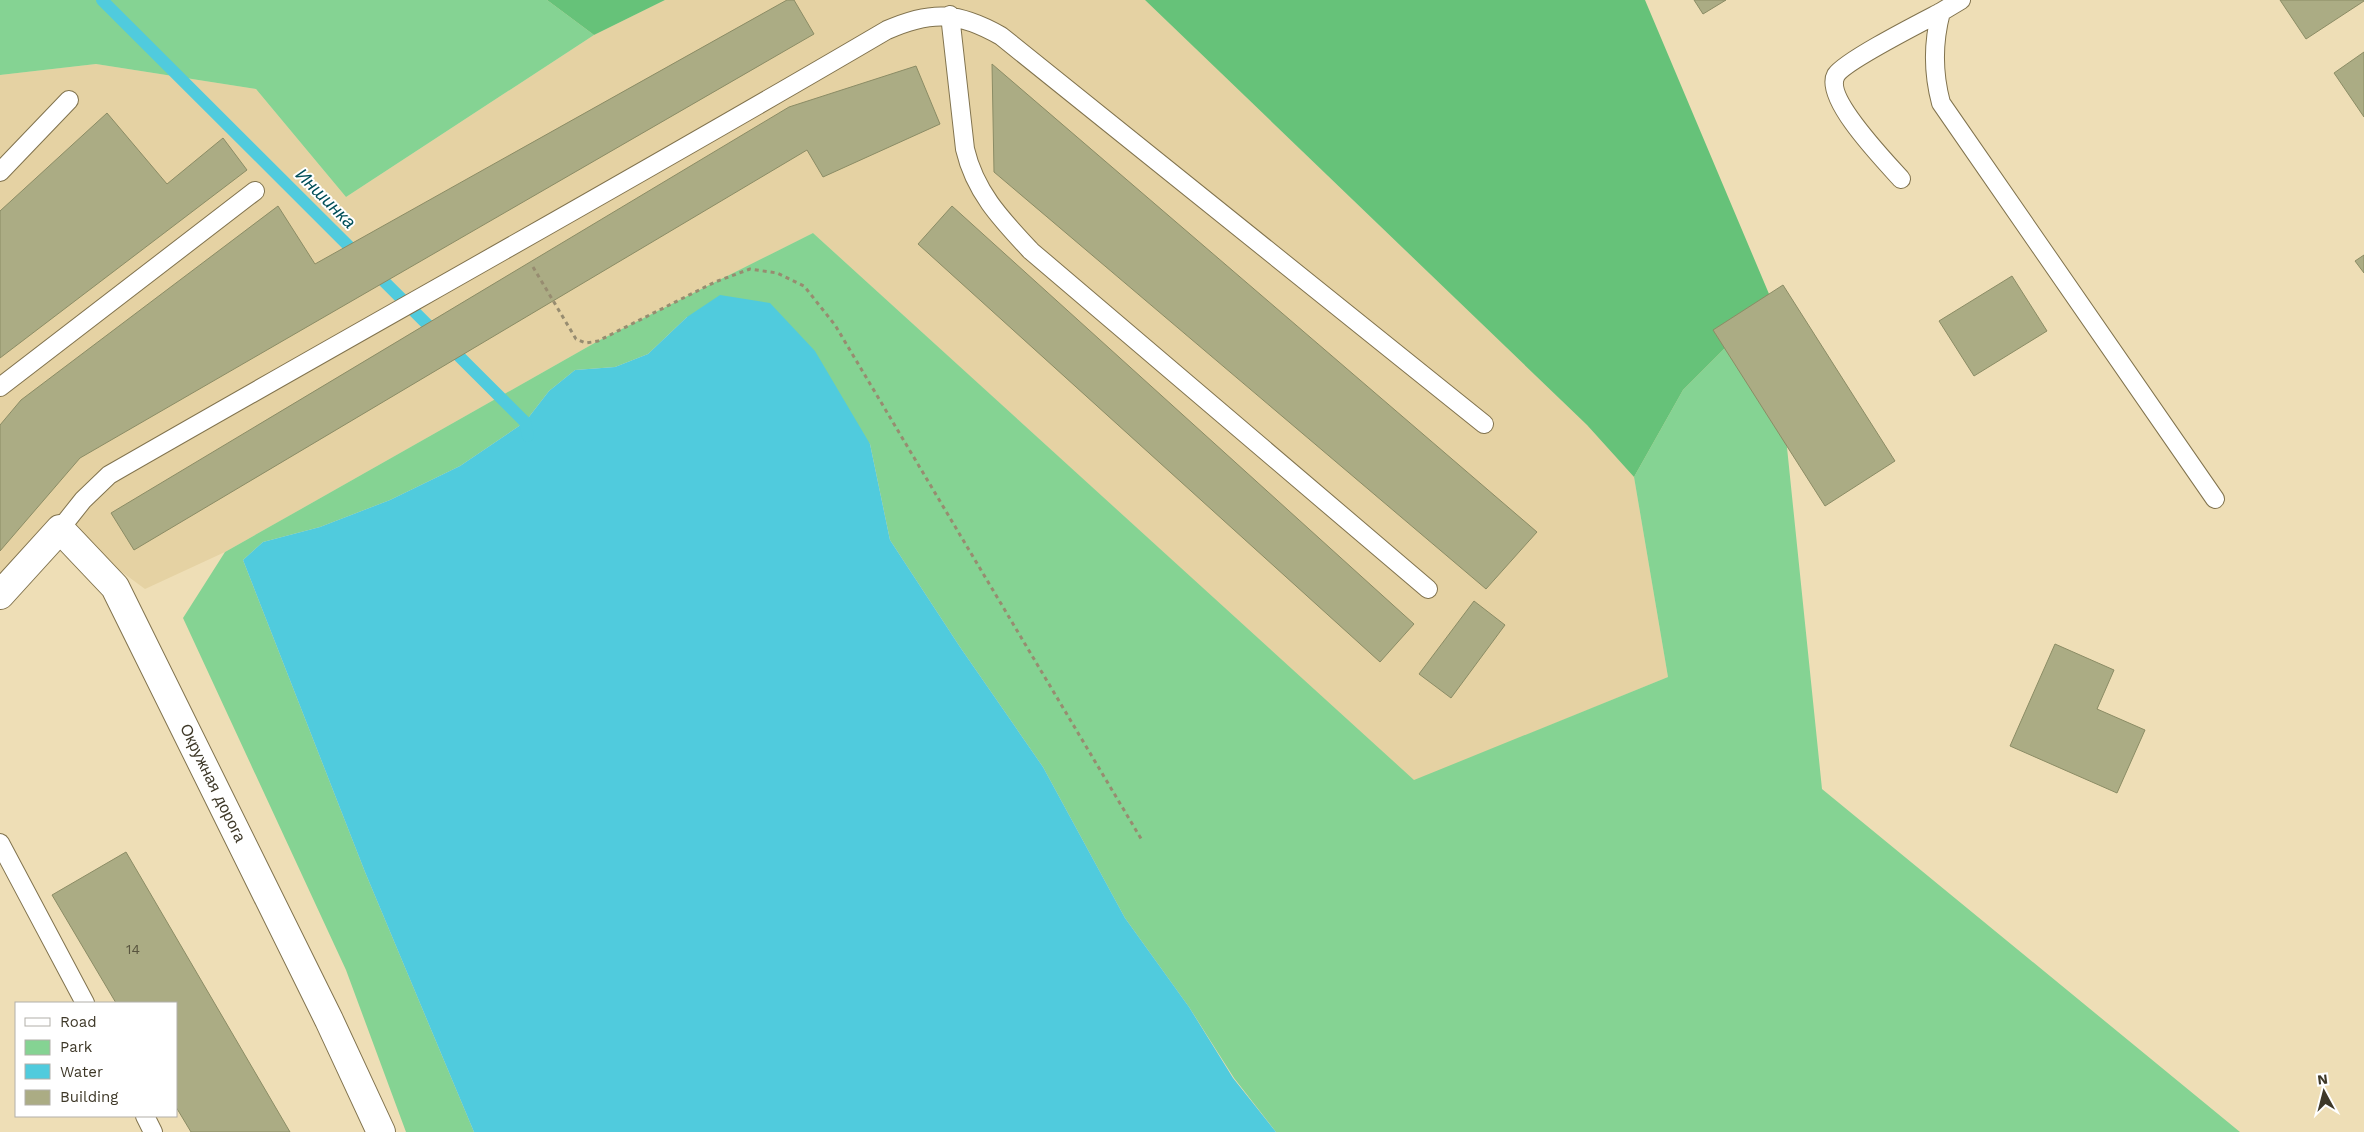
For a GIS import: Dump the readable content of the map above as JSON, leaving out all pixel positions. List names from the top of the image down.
{
  "streets": {
    "street": ["Окружная дорога"]
  },
  "water": ["Иншинка"],
  "house_numbers": ["14"],
  "legend": [
    "Road",
    "Park",
    "Water",
    "Building"
  ],
  "north": "top"
}
